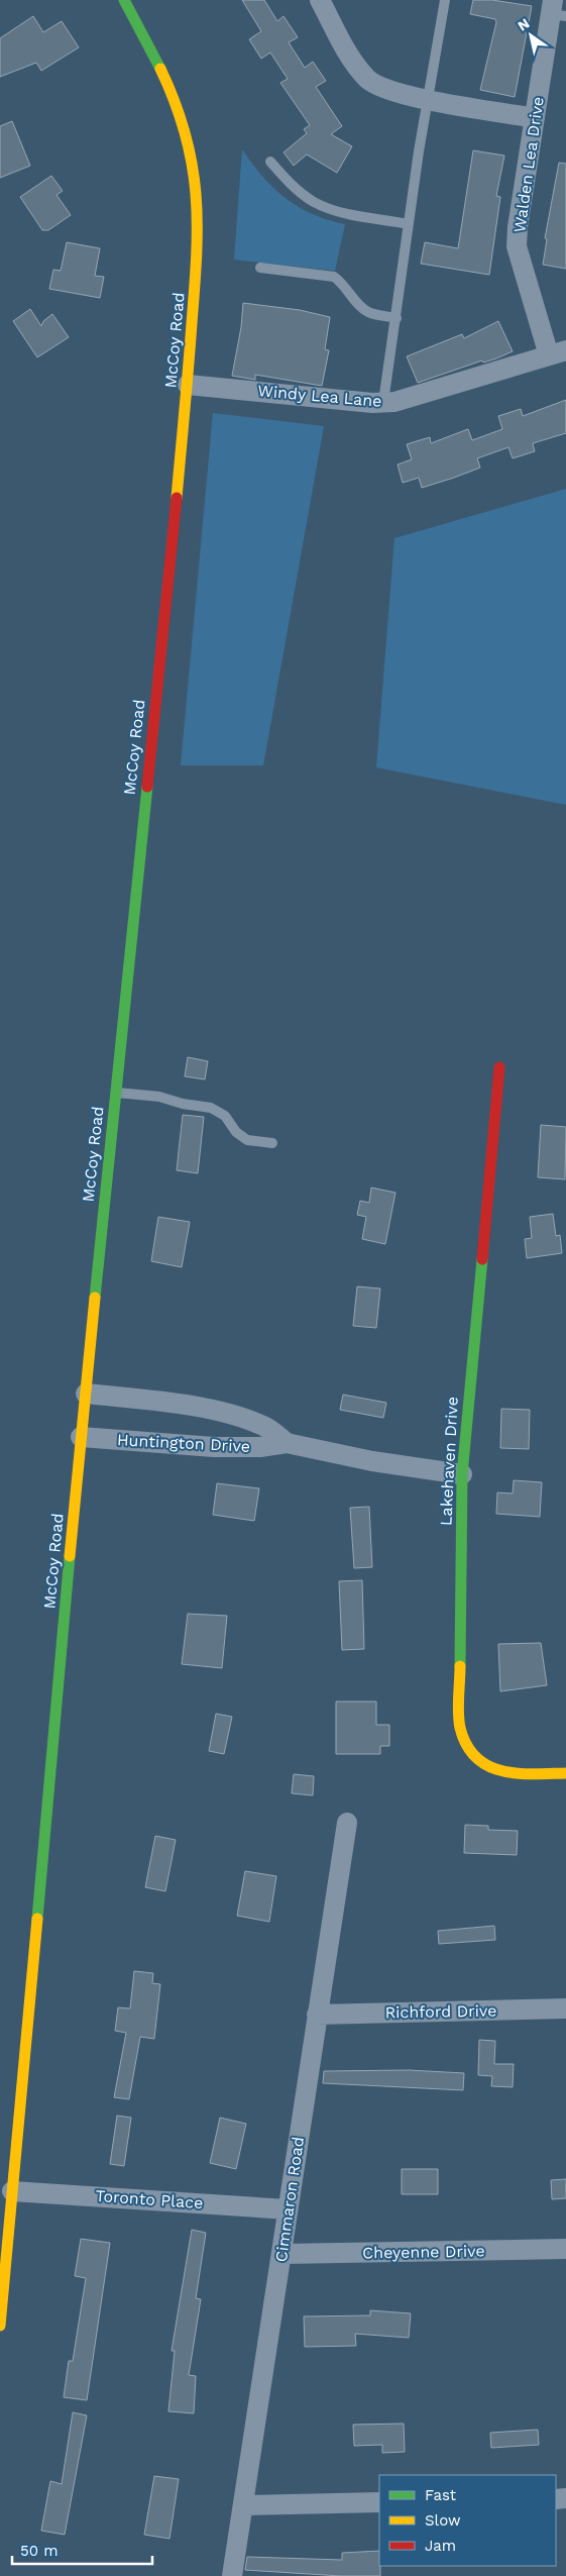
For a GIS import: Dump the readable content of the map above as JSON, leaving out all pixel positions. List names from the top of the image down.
{
  "streets": {
    "main road": ["McCoy Road", "Lakehaven Drive"],
    "street": [
      "Walden Lea Drive",
      "Windy Lea Lane",
      "Huntington Drive",
      "Richford Drive",
      "Toronto Place",
      "Cimmaron Road",
      "Cheyenne Drive"
    ]
  },
  "crossings": [
    ["Walden Lea Drive", "Windy Lea Lane"],
    ["McCoy Road", "Windy Lea Lane"],
    ["McCoy Road", "Huntington Drive"],
    ["McCoy Road", "Toronto Place"],
    ["Huntington Drive", "Lakehaven Drive"],
    ["Richford Drive", "Cimmaron Road"],
    ["Toronto Place", "Cimmaron Road"],
    ["Cimmaron Road", "Cheyenne Drive"]
  ],
  "legend": ["Fast", "Slow", "Jam"],
  "scale_bar": "50 m",
  "north": "top left"
}
